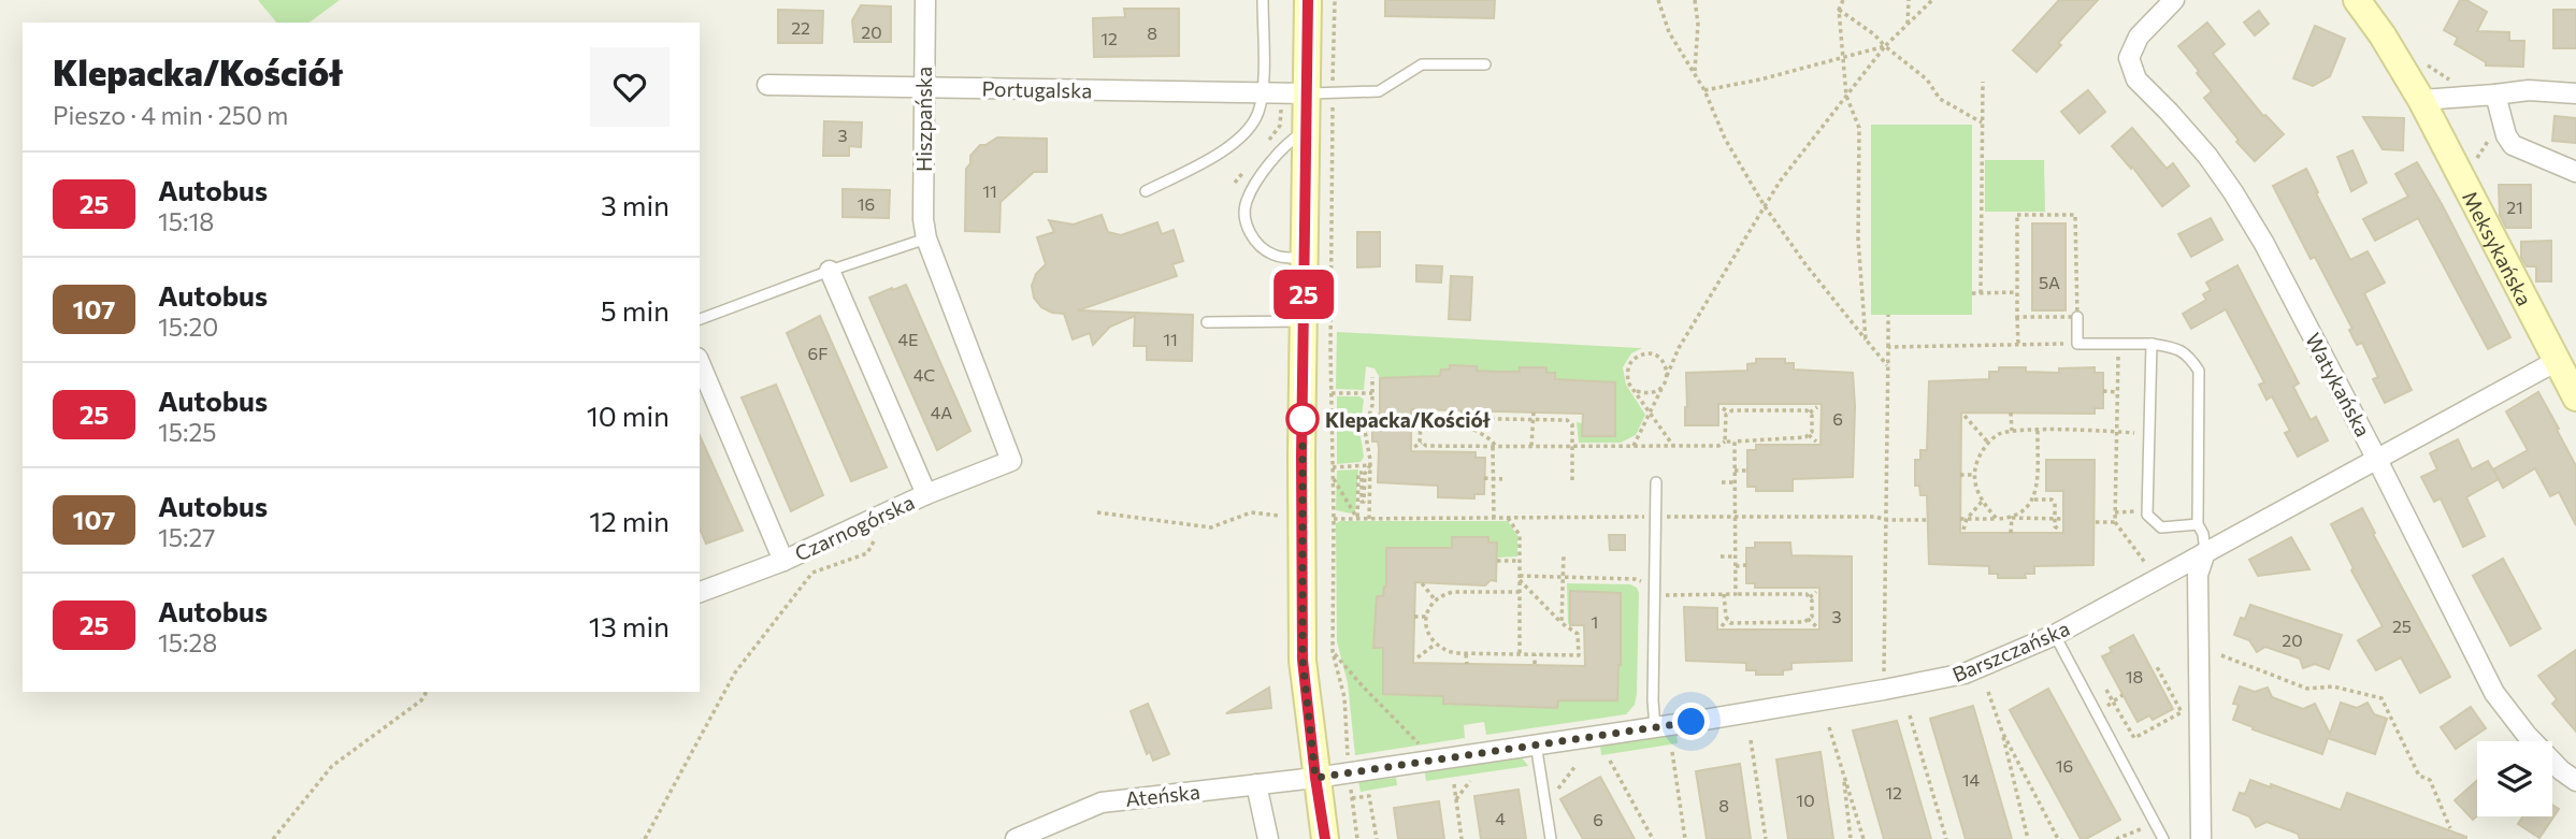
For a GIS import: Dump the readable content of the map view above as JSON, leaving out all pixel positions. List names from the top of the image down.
{
  "streets": {
    "street": [
      "Portugalska",
      "Hiszpańska",
      "Meksykańska",
      "Watykańska",
      "Czarnogórska",
      "Barszczańska",
      "Ateńska"
    ]
  },
  "crossings": [
    ["Portugalska", "Hiszpańska"],
    ["Hiszpańska", "Czarnogórska"],
    ["Meksykańska", "Barszczańska"],
    ["Watykańska", "Barszczańska"],
    ["Barszczańska", "Ateńska"]
  ],
  "places": ["Klepacka/Kościół"],
  "lines": ["bus line 25"],
  "house_numbers": [
    "22",
    "20",
    "8",
    "12",
    "3",
    "11",
    "16",
    "21",
    "5A",
    "4E",
    "11",
    "6F",
    "4C",
    "4A",
    "6",
    "3",
    "1",
    "25",
    "20",
    "18",
    "16",
    "14",
    "12",
    "10",
    "8",
    "4",
    "6"
  ],
  "page": {
    "on_map": "25",
    "heading": ["Klepacka/Kościół", "Pieszo · 4 min · 250 m"],
    "list": [
      {
        "mark": "25",
        "name": "Autobus",
        "note": "15:18",
        "value": "3 min"
      },
      {
        "mark": "107",
        "name": "Autobus",
        "note": "15:20",
        "value": "5 min"
      },
      {
        "mark": "25",
        "name": "Autobus",
        "note": "15:25",
        "value": "10 min"
      },
      {
        "mark": "107",
        "name": "Autobus",
        "note": "15:27",
        "value": "12 min"
      },
      {
        "mark": "25",
        "name": "Autobus",
        "note": "15:28",
        "value": "13 min"
      }
    ]
  }
}
